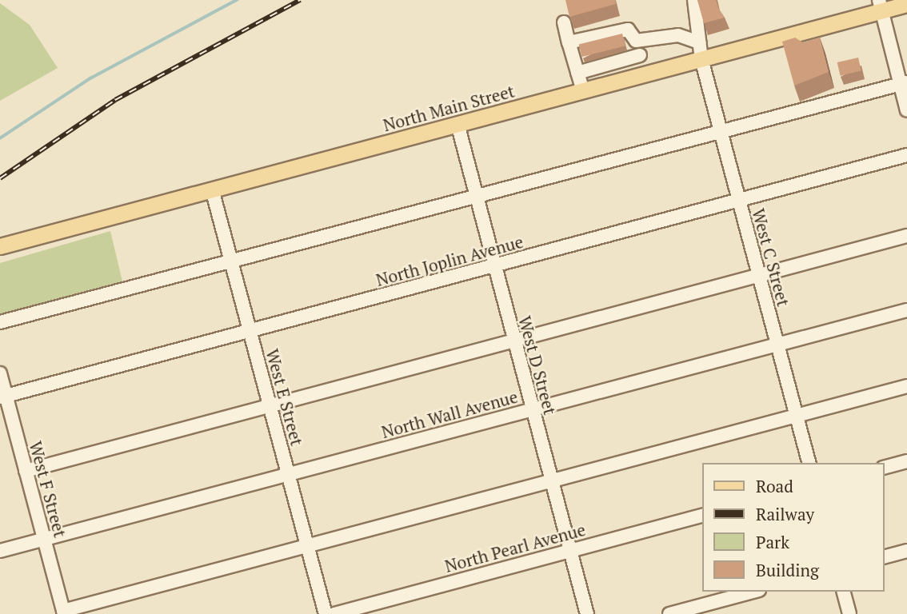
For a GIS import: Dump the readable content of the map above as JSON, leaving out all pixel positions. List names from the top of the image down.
{
  "streets": {
    "main road": ["North Main Street"],
    "street": [
      "West C Street",
      "North Joplin Avenue",
      "West D Street",
      "West E Street",
      "North Wall Avenue",
      "West F Street",
      "North Pearl Avenue"
    ]
  },
  "crossings": [
    ["North Main Street", "West C Street"],
    ["North Main Street", "West D Street"],
    ["North Main Street", "West E Street"],
    ["West C Street", "North Joplin Avenue"],
    ["West C Street", "North Wall Avenue"],
    ["North Joplin Avenue", "West D Street"],
    ["North Joplin Avenue", "West E Street"],
    ["North Joplin Avenue", "West F Street"],
    ["West D Street", "North Wall Avenue"],
    ["West D Street", "North Pearl Avenue"],
    ["West E Street", "North Wall Avenue"],
    ["North Wall Avenue", "West F Street"]
  ],
  "legend": [
    "Road",
    "Railway",
    "Park",
    "Building"
  ]
}
